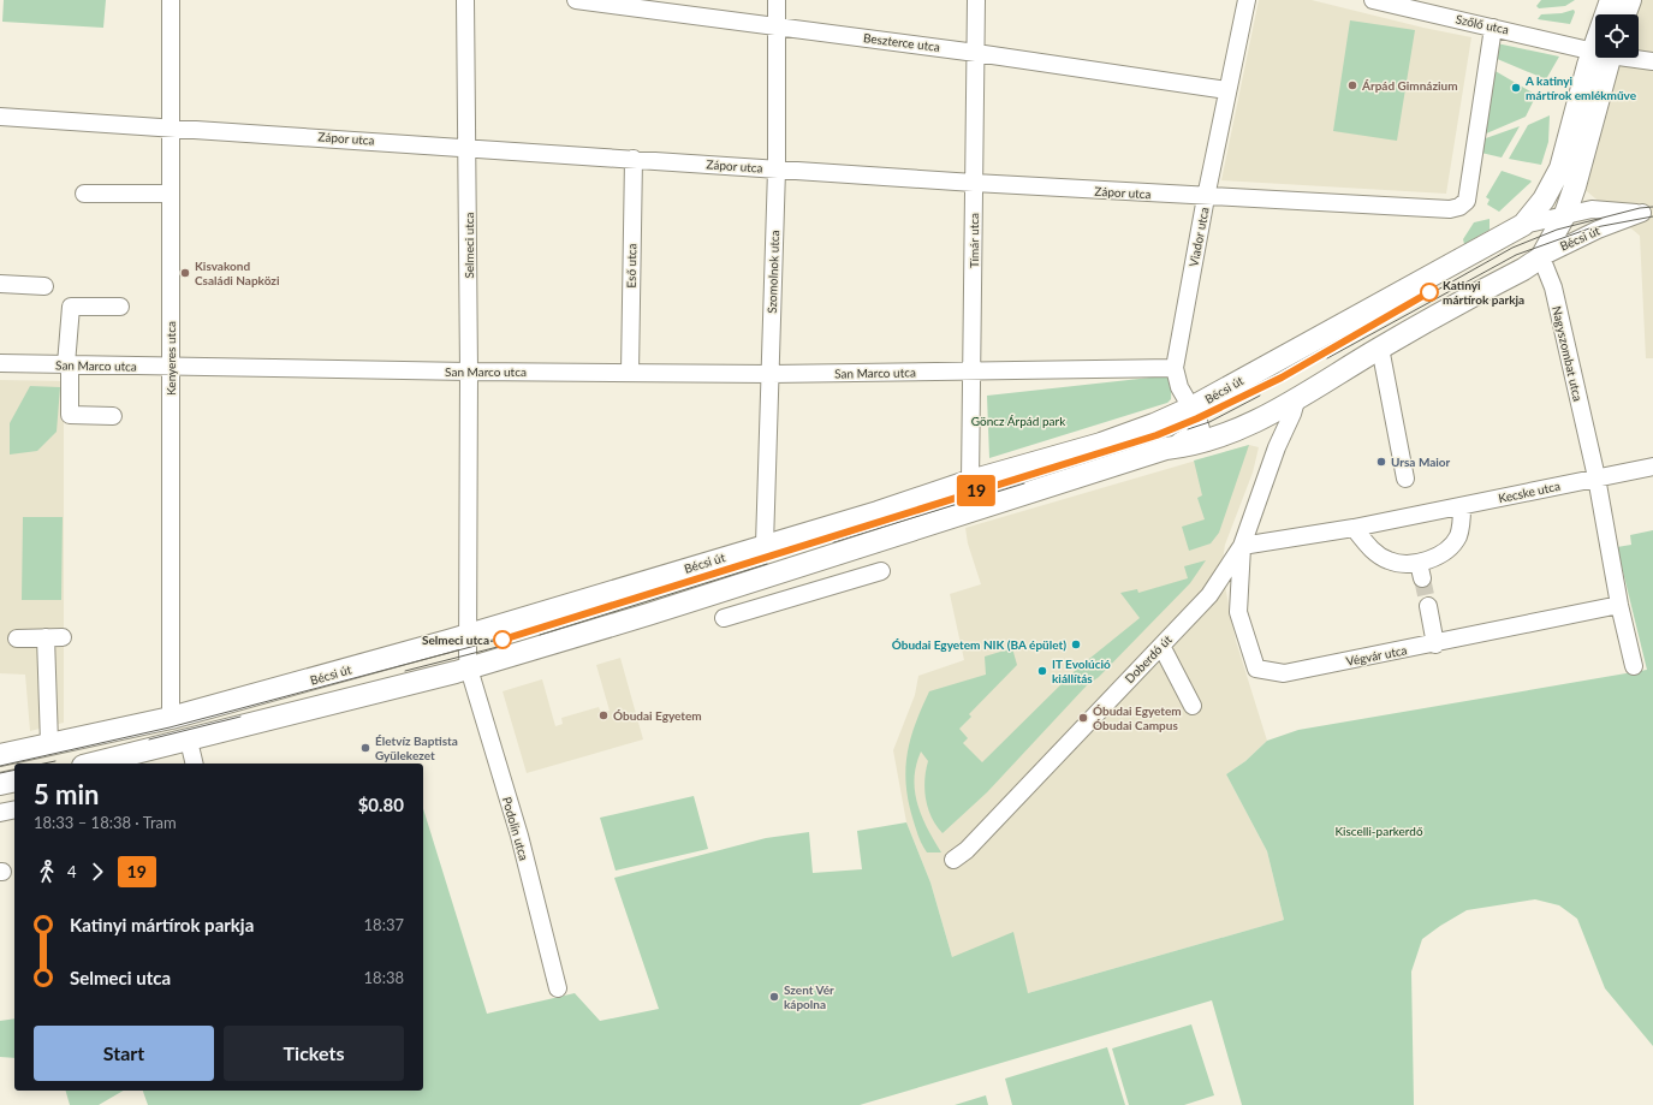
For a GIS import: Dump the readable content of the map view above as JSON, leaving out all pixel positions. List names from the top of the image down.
{
  "streets": {
    "main road": ["Bécsi út"],
    "street": [
      "Szőlő utca",
      "Beszterce utca",
      "Zápor utca",
      "Viador utca",
      "Tímár utca",
      "Selmeci utca",
      "Eső utca",
      "Szomolnok utca",
      "Nagyszombat utca",
      "Kenyeres utca",
      "San Marco utca",
      "Kecske utca",
      "Végvár utca",
      "Doberdó út",
      "Podolin utca"
    ]
  },
  "crossings": [
    ["Szőlő utca", "Zápor utca"],
    ["Beszterce utca", "Viador utca"],
    ["Beszterce utca", "Tímár utca"],
    ["Beszterce utca", "Szomolnok utca"],
    ["Zápor utca", "Viador utca"],
    ["Zápor utca", "Tímár utca"],
    ["Zápor utca", "Selmeci utca"],
    ["Zápor utca", "Eső utca"],
    ["Zápor utca", "Szomolnok utca"],
    ["Zápor utca", "Kenyeres utca"],
    ["Viador utca", "Bécsi út"],
    ["Bécsi út", "Tímár utca"],
    ["Bécsi út", "Selmeci utca"],
    ["Bécsi út", "Szomolnok utca"],
    ["Bécsi út", "Nagyszombat utca"],
    ["Bécsi út", "Kenyeres utca"],
    ["Bécsi út", "Doberdó út"],
    ["Bécsi út", "Podolin utca"],
    ["Tímár utca", "San Marco utca"],
    ["Selmeci utca", "San Marco utca"],
    ["Selmeci utca", "Podolin utca"],
    ["Eső utca", "San Marco utca"],
    ["Szomolnok utca", "San Marco utca"],
    ["Nagyszombat utca", "Kecske utca"],
    ["Nagyszombat utca", "Végvár utca"],
    ["Kenyeres utca", "San Marco utca"],
    ["Kecske utca", "Végvár utca"],
    ["Kecske utca", "Doberdó út"],
    ["Végvár utca", "Doberdó út"]
  ],
  "parks": ["Göncz Árpád park", "Kiscelli-parkerdő"],
  "places": [
    "Árpád Gimnázium",
    "A katinyi mártírok emlékműve",
    "Kisvakond Családi Napközi",
    "Katinyi mártírok parkja",
    "Ursa Maior",
    "Selmeci utca",
    "Óbudai Egyetem NIK (BA épület)",
    "IT Evolúció kiállítás",
    "Óbudai Egyetem",
    "Óbudai Egyetem Óbudai Campus",
    "Életvíz Baptista Gyülekezet",
    "Szent Vér kápolna"
  ],
  "lines": ["tram line 19"],
  "page": {
    "on_map": "19",
    "heading": ["5 min", "18:33 – 18:38 · Tram", "$0.80"],
    "legs": ["4", "19"],
    "list": [
      {
        "name": "Katinyi mártírok parkja",
        "value": "18:37"
      },
      {
        "name": "Selmeci utca",
        "value": "18:38"
      }
    ],
    "buttons": ["Start", "Tickets"]
  }
}
